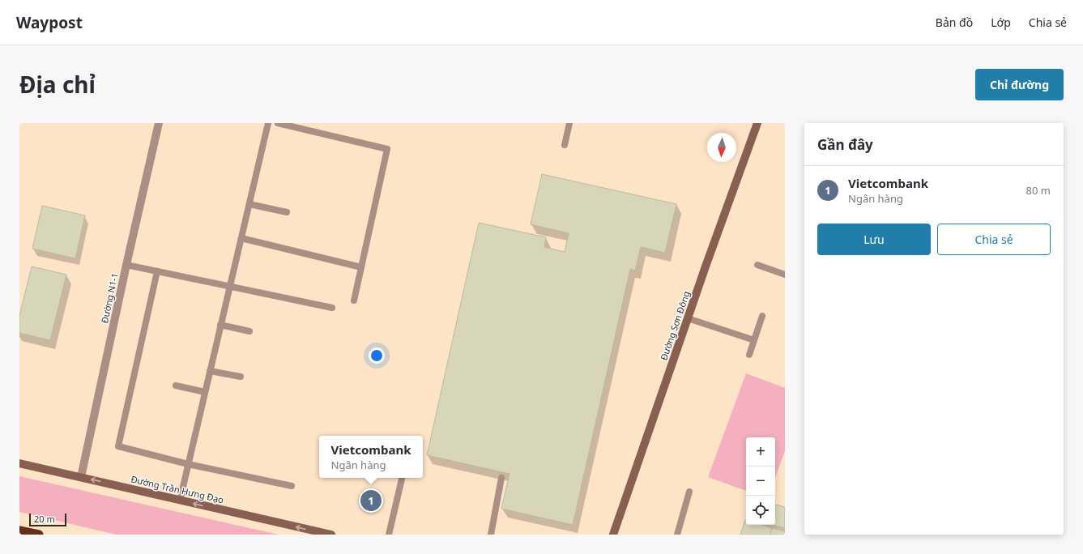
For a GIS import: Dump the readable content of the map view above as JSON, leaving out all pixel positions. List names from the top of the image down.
{
  "streets": {
    "main road": ["Đường Sơn Đông", "Đường Trần Hưng Đạo"],
    "street": ["Đường N1-1"]
  },
  "crossings": [
    ["Đường N1-1", "Đường Trần Hưng Đạo"]
  ],
  "one_way": ["Đường Trần Hưng Đạo"],
  "scale_bar": "20 m",
  "north": "bottom",
  "page": {
    "header": "Waypost",
    "nav": ["Bản đồ", "Lớp", "Chia sẻ"],
    "title": "Địa chỉ",
    "buttons": [
      "Chỉ đường",
      ["Lưu", "Chia sẻ"]
    ],
    "heading": "Gần đây",
    "list": [
      {
        "mark": "1",
        "name": "Vietcombank",
        "note": "Ngân hàng",
        "value": "80 m"
      }
    ],
    "popup": ["Vietcombank", "Ngân hàng"],
    "map_buttons": ["+", "−"],
    "pins": "1",
    "scale": "20 m"
  }
}
